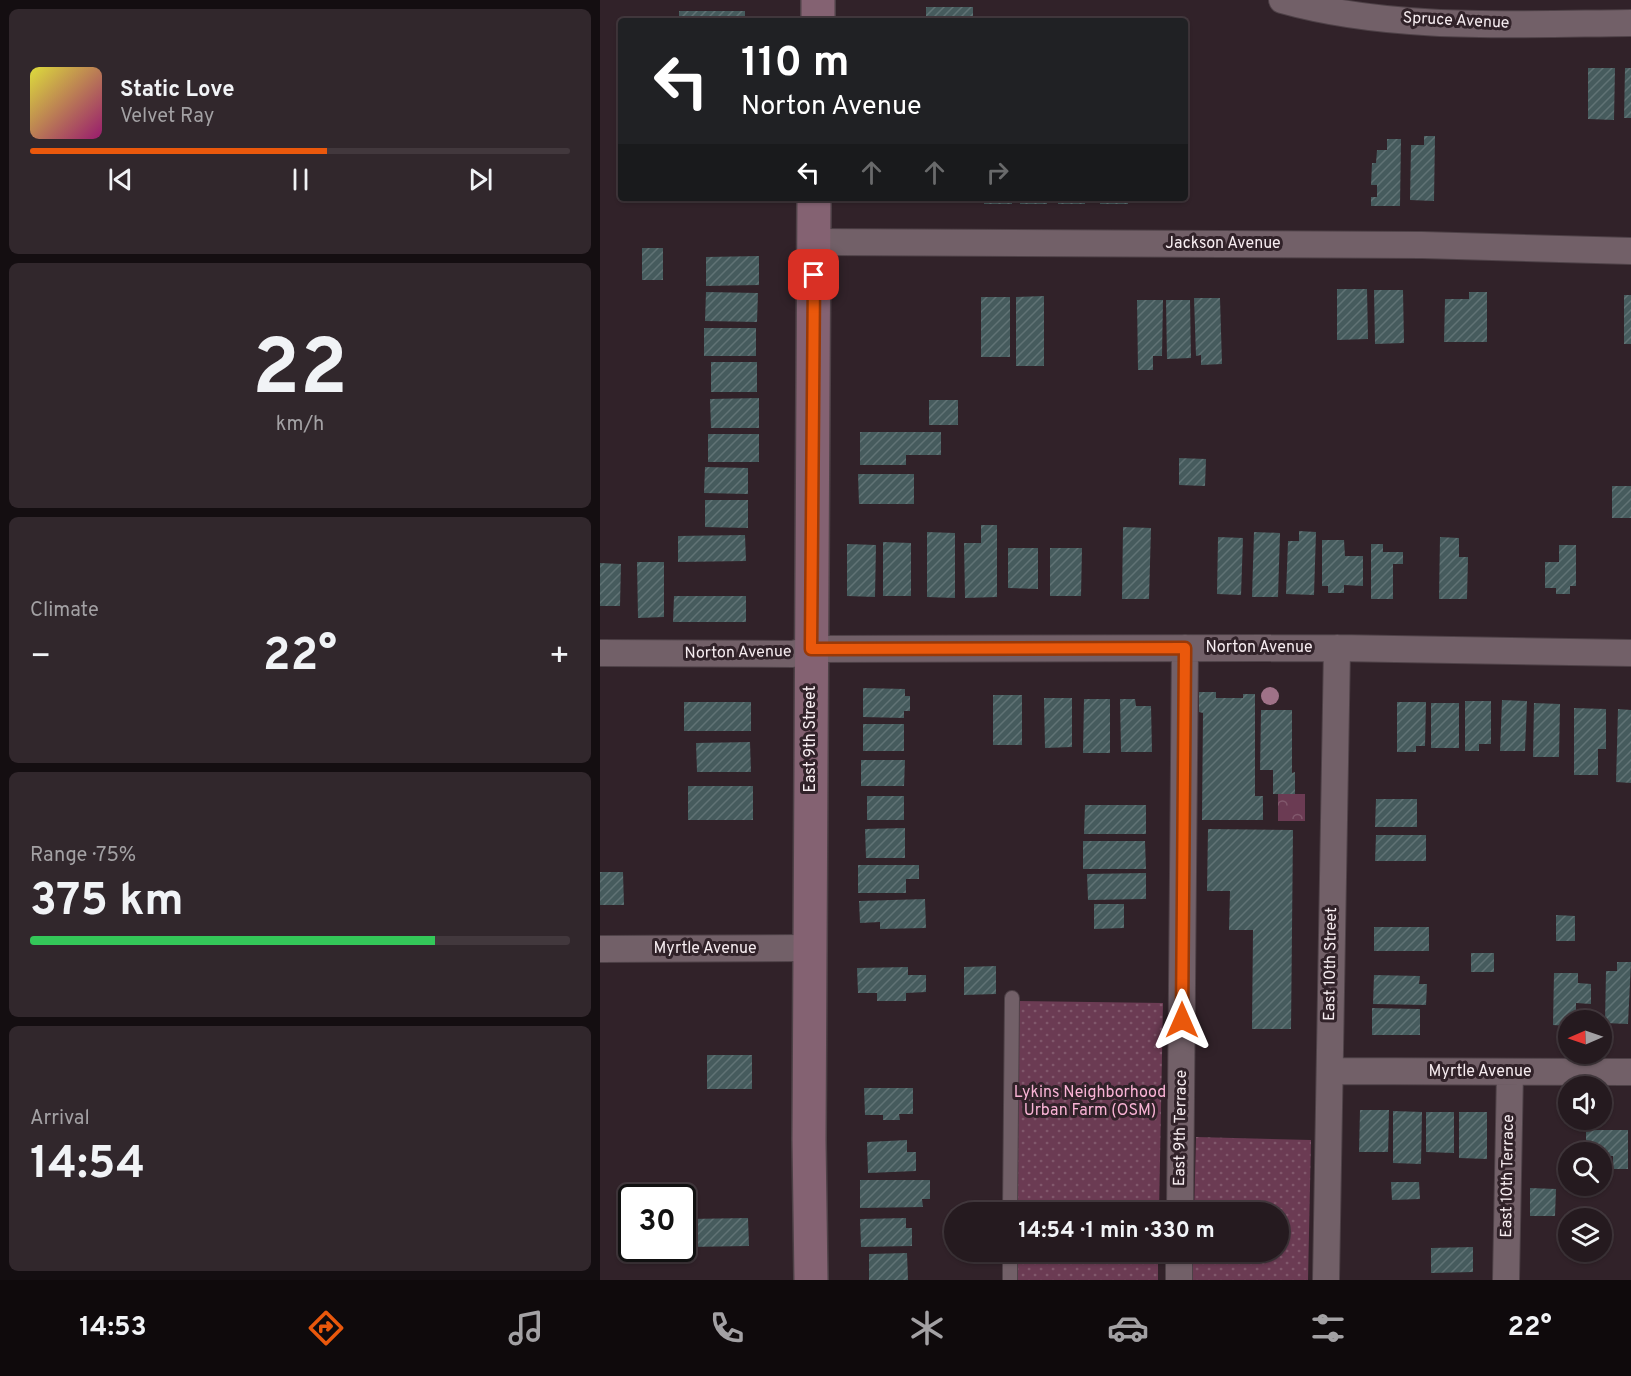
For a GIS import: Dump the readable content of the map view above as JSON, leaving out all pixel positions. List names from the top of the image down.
{
  "streets": {
    "main road": ["East 9th Street"],
    "street": [
      "Spruce Avenue",
      "Jackson Avenue",
      "Norton Avenue",
      "Myrtle Avenue",
      "East 10th Street",
      "East 9th Terrace",
      "East 10th Terrace"
    ]
  },
  "crossings": [
    ["Jackson Avenue", "East 9th Street"],
    ["Norton Avenue", "East 9th Street"],
    ["Norton Avenue", "East 10th Street"],
    ["Norton Avenue", "East 9th Terrace"],
    ["East 9th Street", "Myrtle Avenue"],
    ["Myrtle Avenue", "East 10th Street"],
    ["Myrtle Avenue", "East 10th Terrace"]
  ],
  "parks": ["Lykins Neighborhood Urban Farm (OSM)"],
  "north": "left",
  "page": {
    "turn": ["110 m", "Norton Avenue"],
    "song": ["Static Love", "Velvet Ray"],
    "tile": [
      ["22", "km/h"],
      "Climate",
      ["Range · 75%", "375 km"],
      ["Arrival", "14:54"]
    ],
    "heat": ["−", "22°", "+"],
    "limit": "30",
    "trip": "14:54 · 1 min · 330 m",
    "tabs": ["14:53", "22°"]
  }
}
